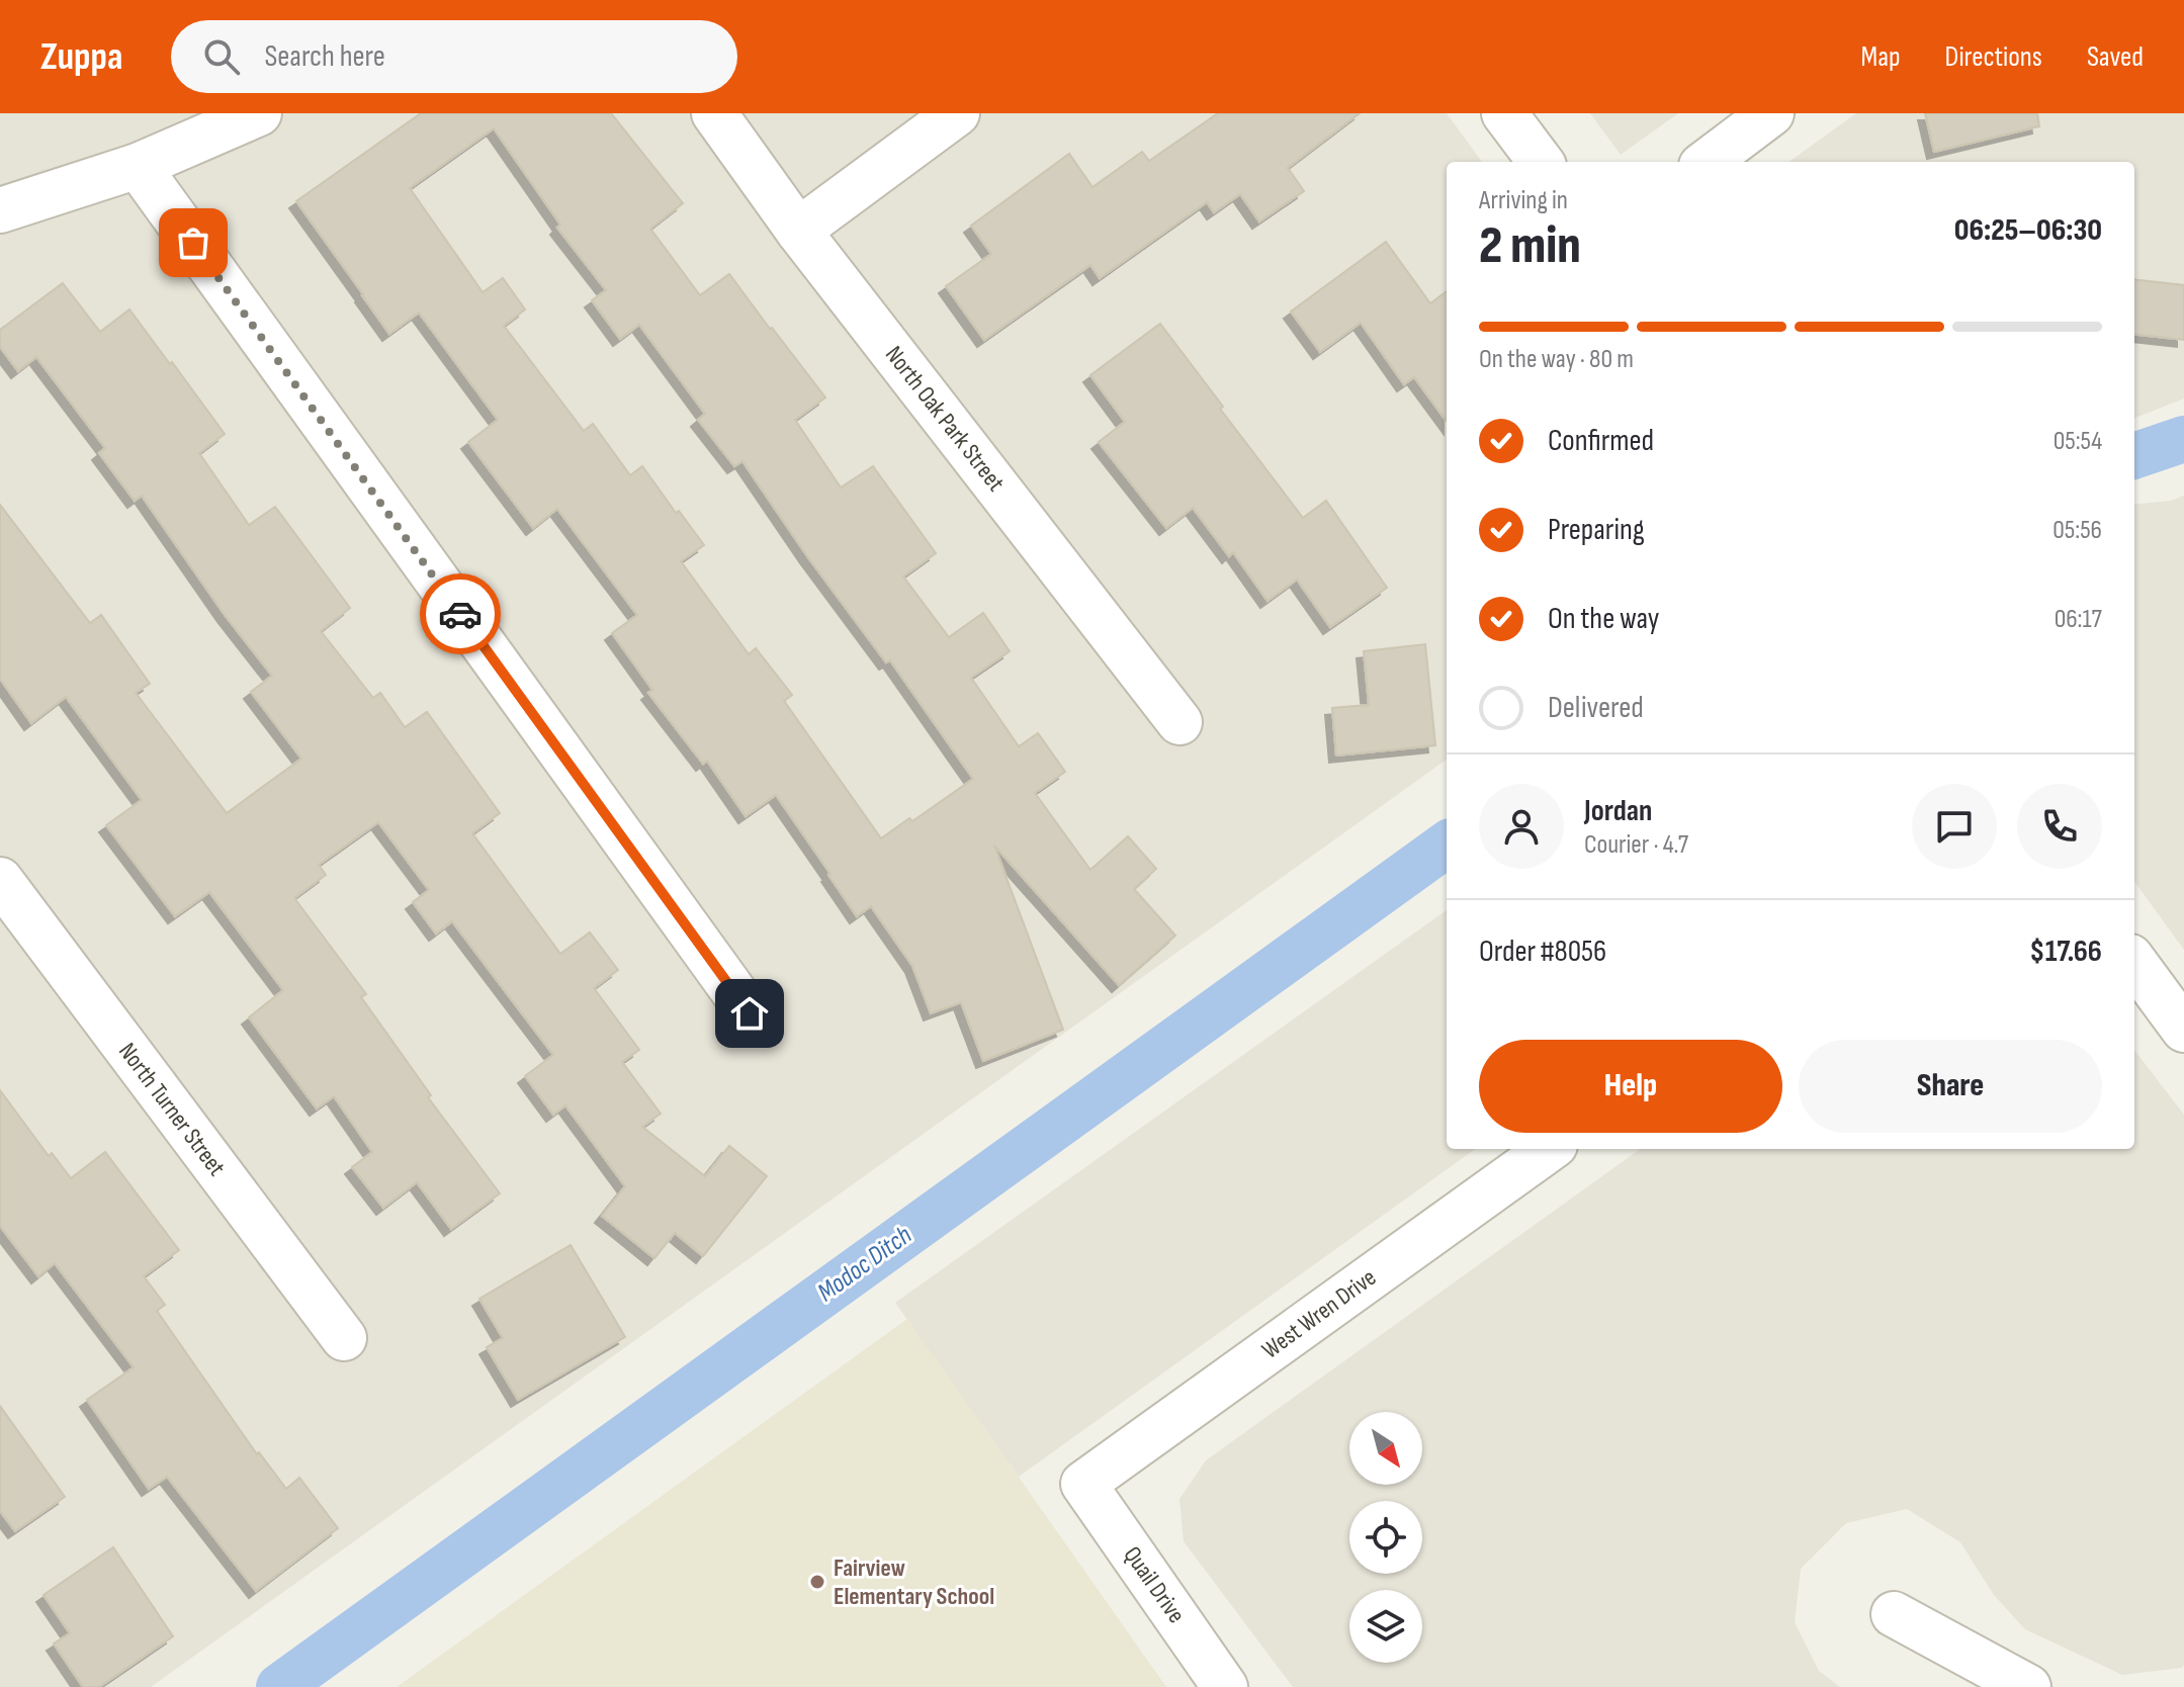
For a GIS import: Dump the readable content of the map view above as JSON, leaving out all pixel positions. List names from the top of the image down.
{
  "streets": {
    "street": [
      "North Oak Park Street",
      "North Turner Street",
      "West Wren Drive",
      "Quail Drive"
    ]
  },
  "crossings": [
    ["West Wren Drive", "Quail Drive"]
  ],
  "water": ["Modoc Ditch"],
  "places": ["Fairview Elementary School"],
  "north": "bottom right",
  "page": {
    "header": "Zuppa",
    "search": "Search here",
    "nav": ["Map", "Directions", "Saved"],
    "heading": ["2 min", "Arriving in", "06:25–06:30"],
    "panel": [
      "Jordan",
      "Courier · 4.7",
      "Order #8056",
      "$17.66"
    ],
    "bar": "On the way · 80 m",
    "list": [
      ["Confirmed", "05:54"],
      ["Preparing", "05:56"],
      ["On the way", "06:17"],
      "Delivered"
    ],
    "buttons": ["Help", "Share"]
  }
}
